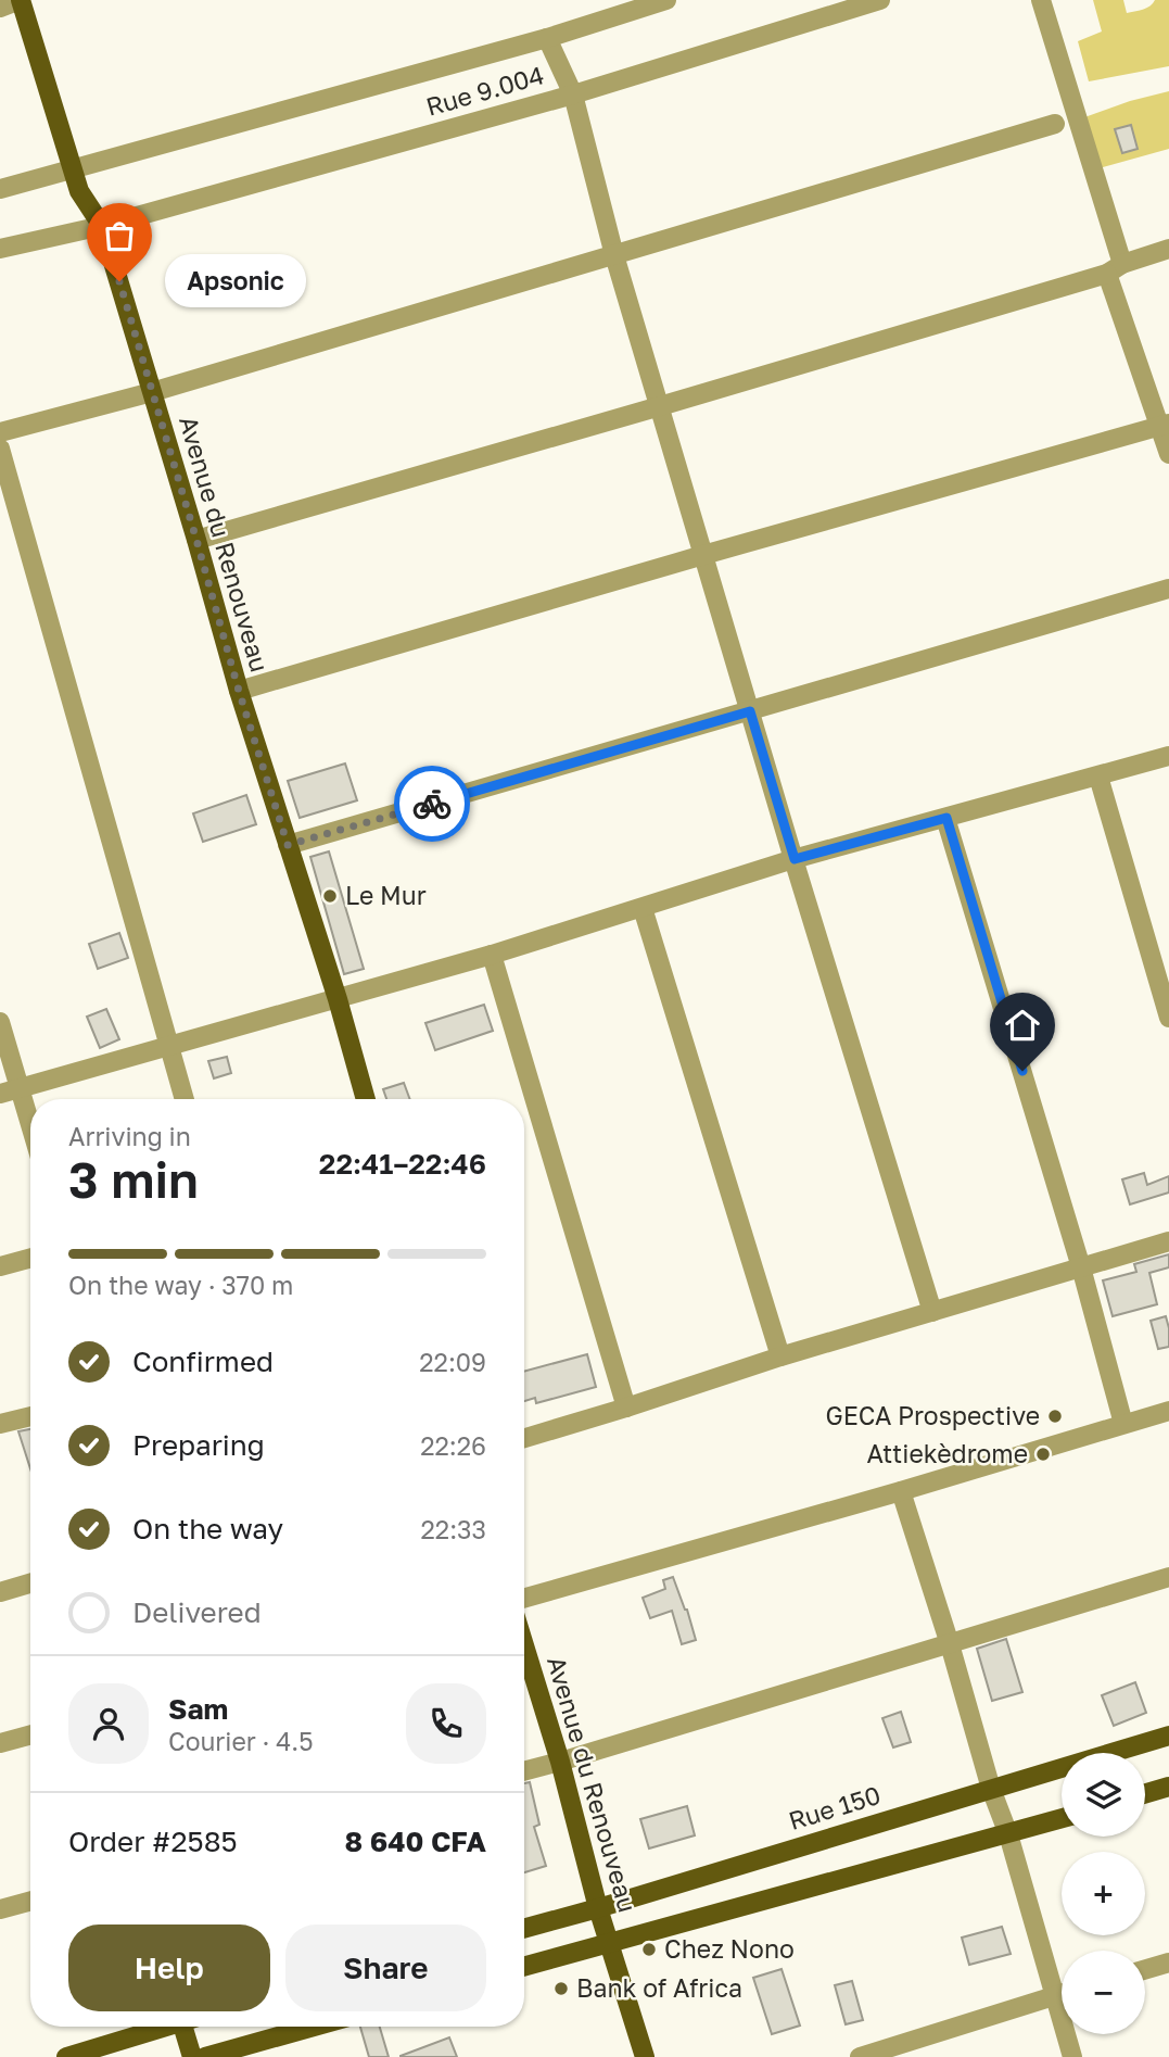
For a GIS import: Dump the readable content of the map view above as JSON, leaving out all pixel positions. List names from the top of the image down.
{
  "streets": {
    "main road": ["Avenue du Renouveau", "Rue 150"],
    "street": ["Rue 9.004"]
  },
  "crossings": [
    ["Rue 9.004", "Avenue du Renouveau"],
    ["Avenue du Renouveau", "Rue 150"]
  ],
  "places": [
    "Apsonic",
    "Le Mur",
    "GECA Prospective",
    "Attiekèdrome",
    "Chez Nono",
    "Bank of Africa"
  ],
  "page": {
    "bubble": "Apsonic",
    "heading": ["3 min", "Arriving in", "22:41–22:46"],
    "panel": [
      "Sam",
      "Courier · 4.5",
      "Order #2585",
      "8 640 CFA"
    ],
    "bar": "On the way · 370 m",
    "list": [
      ["Confirmed", "22:09"],
      ["Preparing", "22:26"],
      ["On the way", "22:33"],
      "Delivered"
    ],
    "map_buttons": ["+", "−"],
    "buttons": ["Help", "Share"]
  }
}
